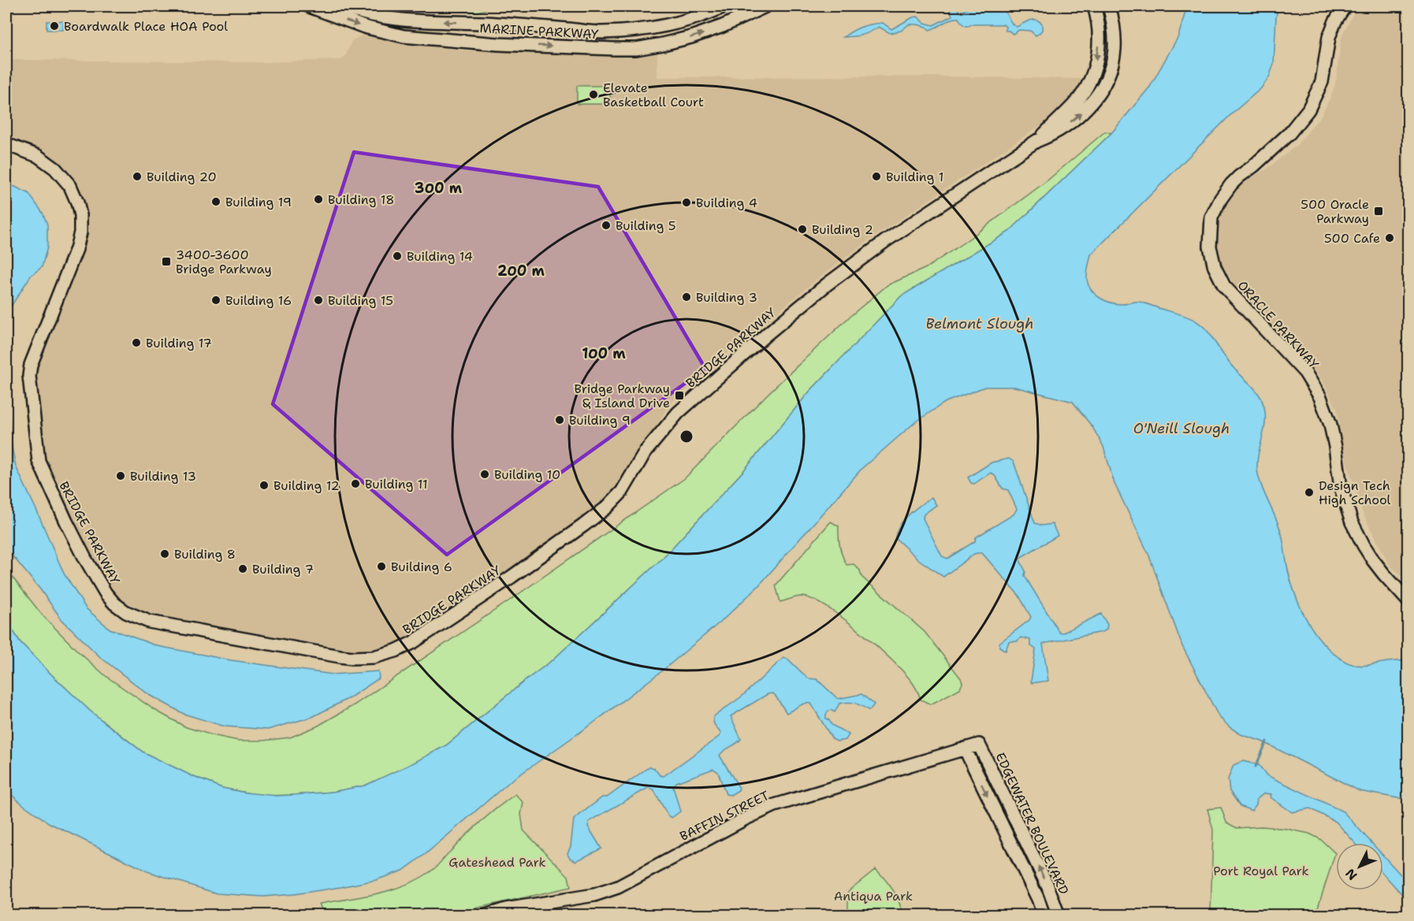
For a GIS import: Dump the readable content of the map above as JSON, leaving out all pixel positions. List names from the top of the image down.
{
  "streets": {
    "street": [
      "MARINE PARKWAY",
      "ORACLE PARKWAY",
      "BRIDGE PARKWAY",
      "BAFFIN STREET",
      "EDGEWATER BOULEVARD"
    ]
  },
  "crossings": [
    ["BAFFIN STREET", "EDGEWATER BOULEVARD"]
  ],
  "water": ["Belmont Slough", "O'Neill Slough"],
  "parks": ["Gateshead Park", "Port Royal Park", "Antiqua Park"],
  "places": {
    "other": [
      "Boardwalk Place HOA Pool",
      "Elevate Basketball Court",
      "Building 20",
      "Building 1",
      "Building 18",
      "Building 19",
      "Building 4",
      "Building 5",
      "Building 2",
      "500 Cafe",
      "Building 14",
      "Building 3",
      "Building 16",
      "Building 15",
      "Building 17",
      "Building 9",
      "Building 10",
      "Building 13",
      "Building 11",
      "Building 12",
      "Design Tech High School",
      "Building 8",
      "Building 6",
      "Building 7"
    ],
    "transit": ["500 Oracle Parkway", "3400-3600 Bridge Parkway", "Bridge Parkway & Island Drive"]
  },
  "north": "bottom left",
  "rings": ["300 m", "200 m", "100 m"]
}
